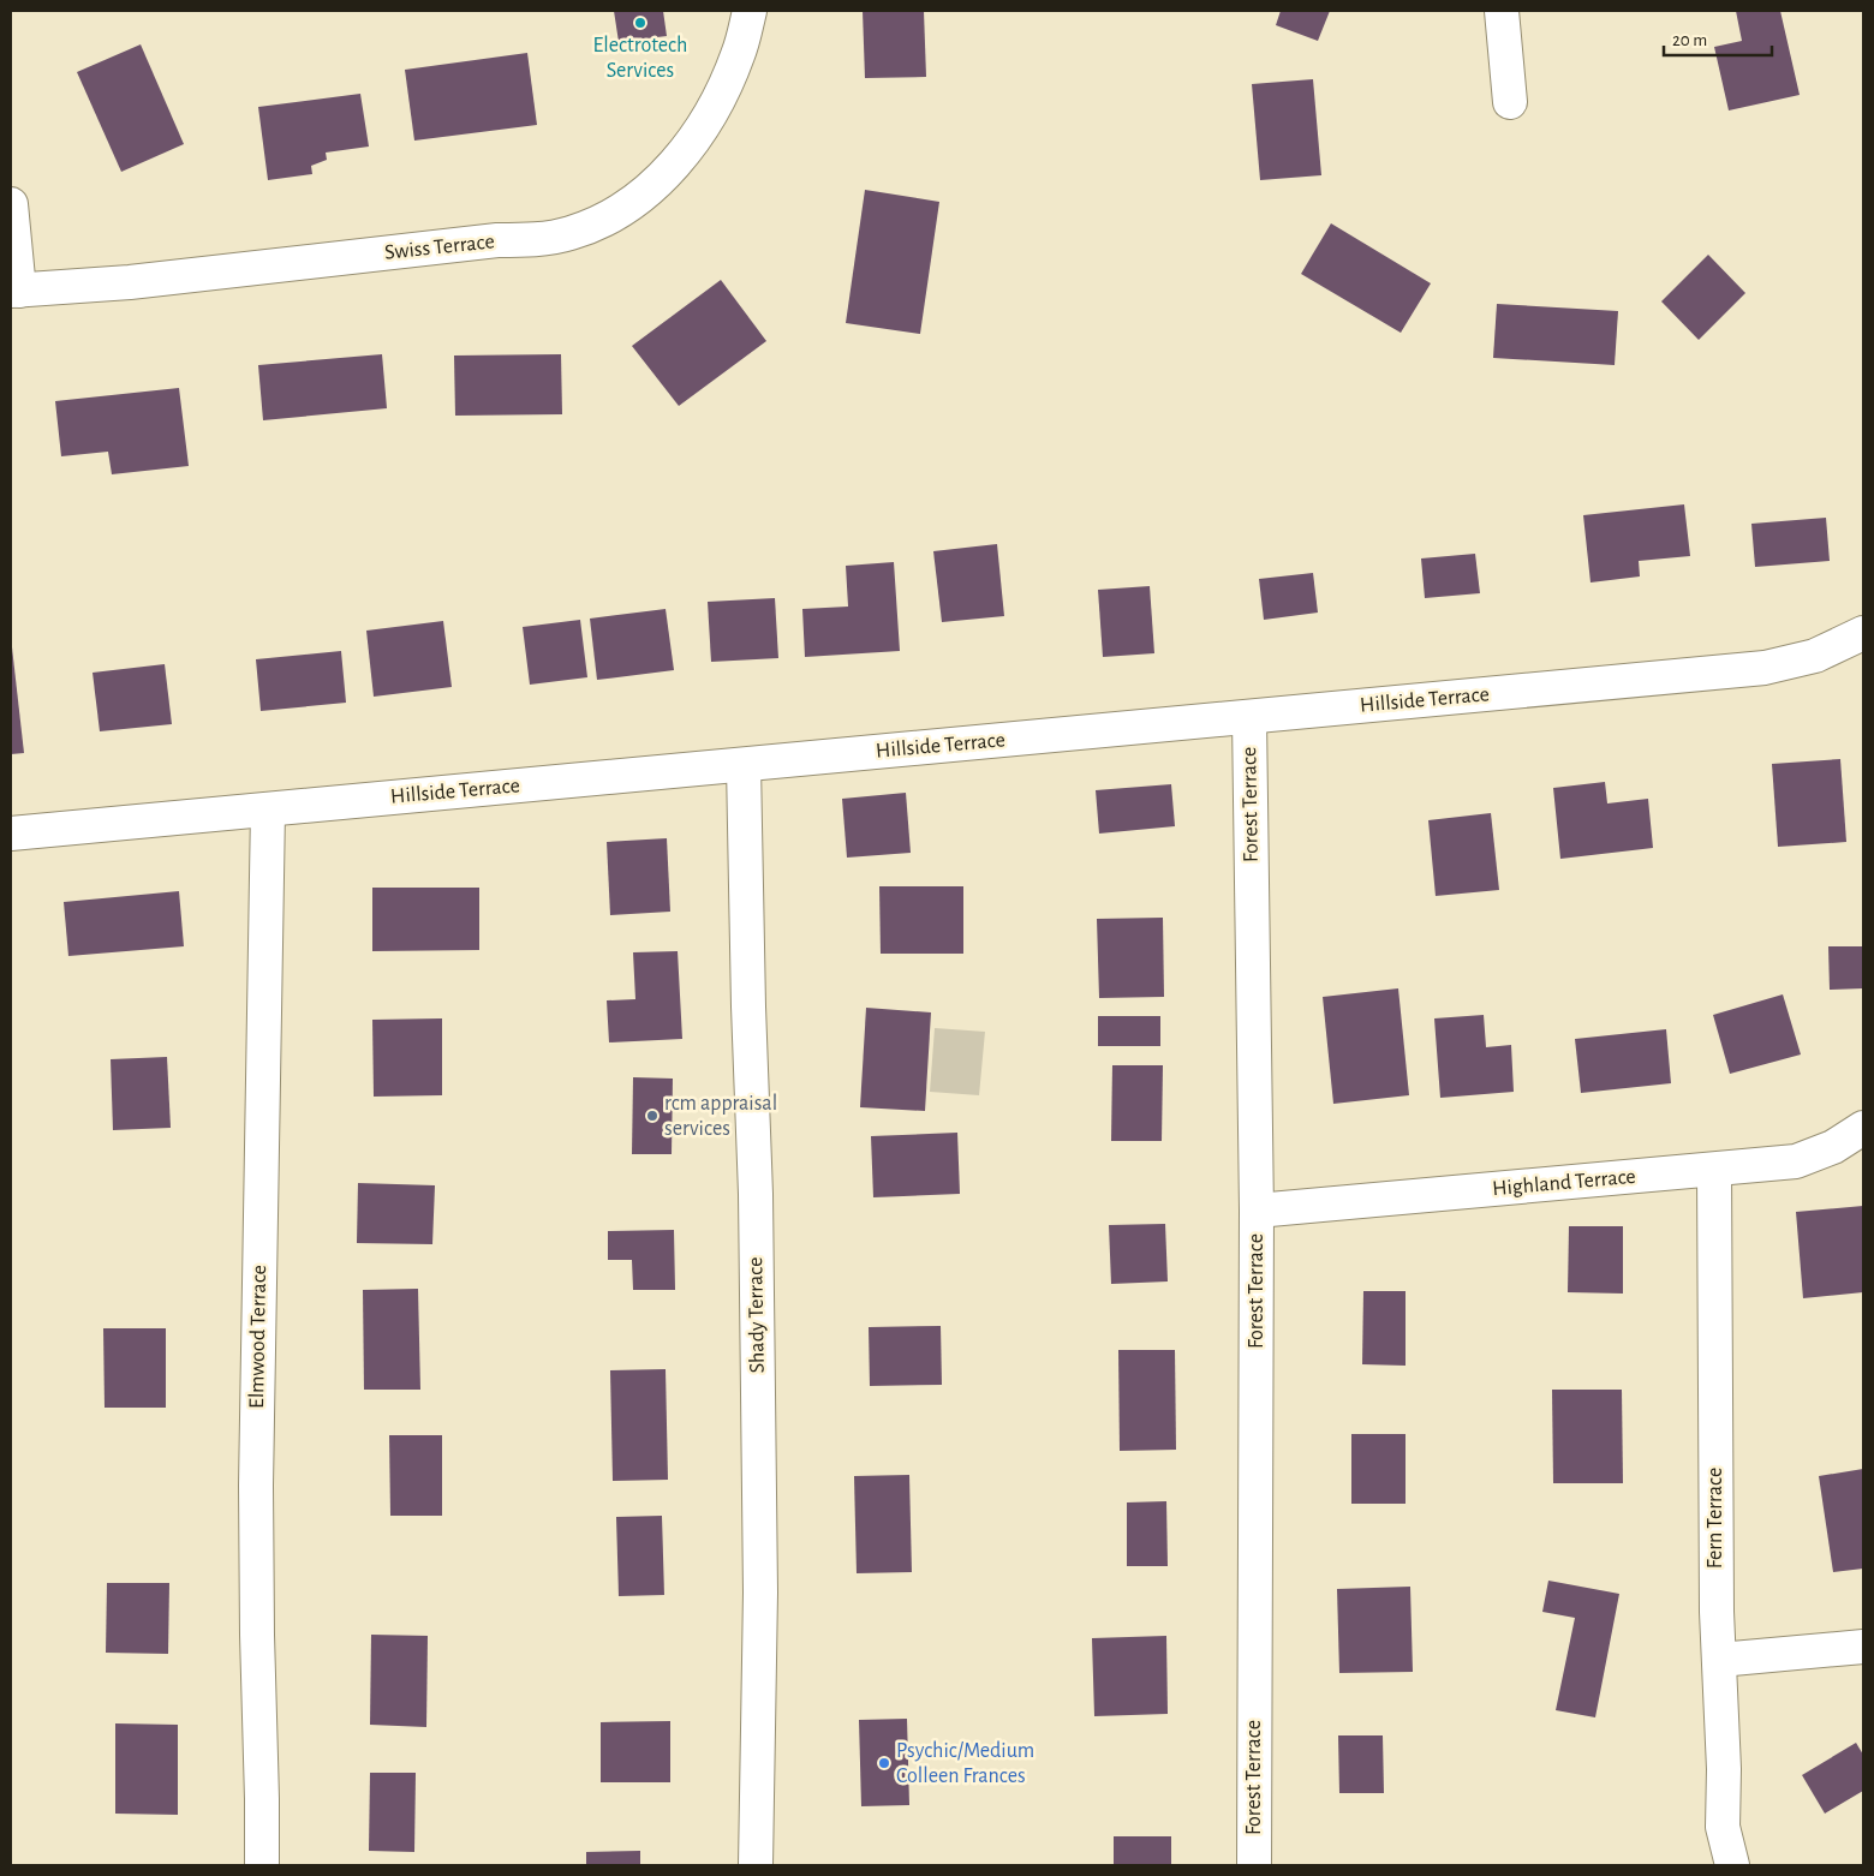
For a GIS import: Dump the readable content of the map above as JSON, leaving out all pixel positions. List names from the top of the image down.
{
  "streets": {
    "street": [
      "Swiss Terrace",
      "Hillside Terrace",
      "Forest Terrace",
      "Highland Terrace",
      "Shady Terrace",
      "Elmwood Terrace",
      "Fern Terrace"
    ]
  },
  "crossings": [
    ["Hillside Terrace", "Forest Terrace"],
    ["Hillside Terrace", "Shady Terrace"],
    ["Hillside Terrace", "Elmwood Terrace"],
    ["Forest Terrace", "Highland Terrace"],
    ["Highland Terrace", "Fern Terrace"]
  ],
  "places": ["Electrotech Services", "rcm appraisal services", "Psychic/Medium Colleen Frances"],
  "scale_bar": "20 m"
}
